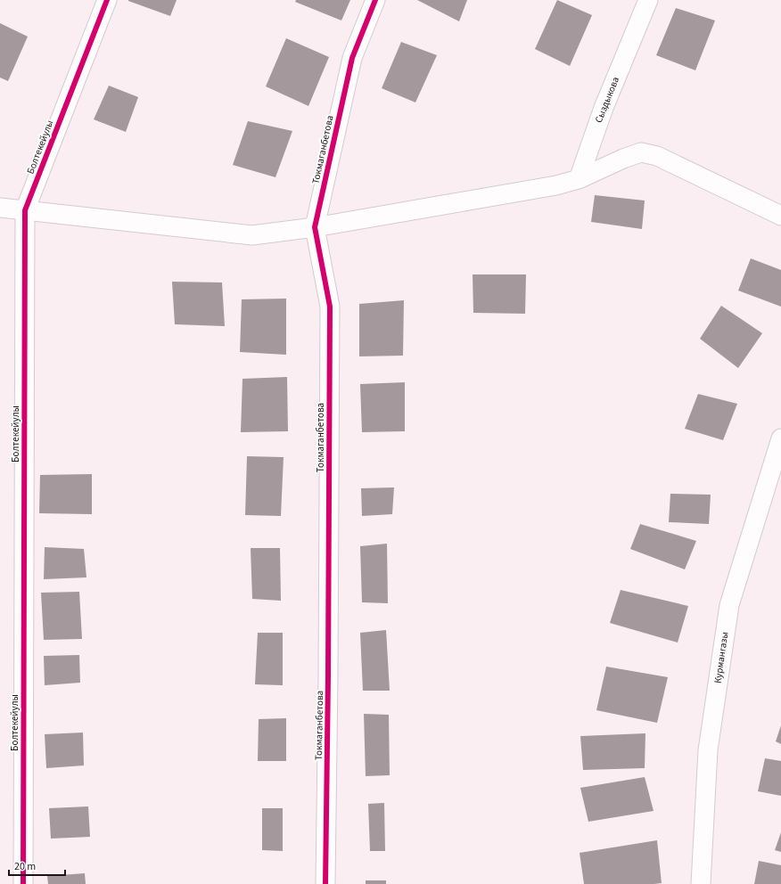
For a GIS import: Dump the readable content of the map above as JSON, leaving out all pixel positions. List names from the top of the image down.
{
  "streets": {
    "street": [
      "Сыздыкова",
      "Болтекейулы",
      "Токмаганбетова",
      "Курмангазы"
    ]
  },
  "scale_bar": "20 m"
}
